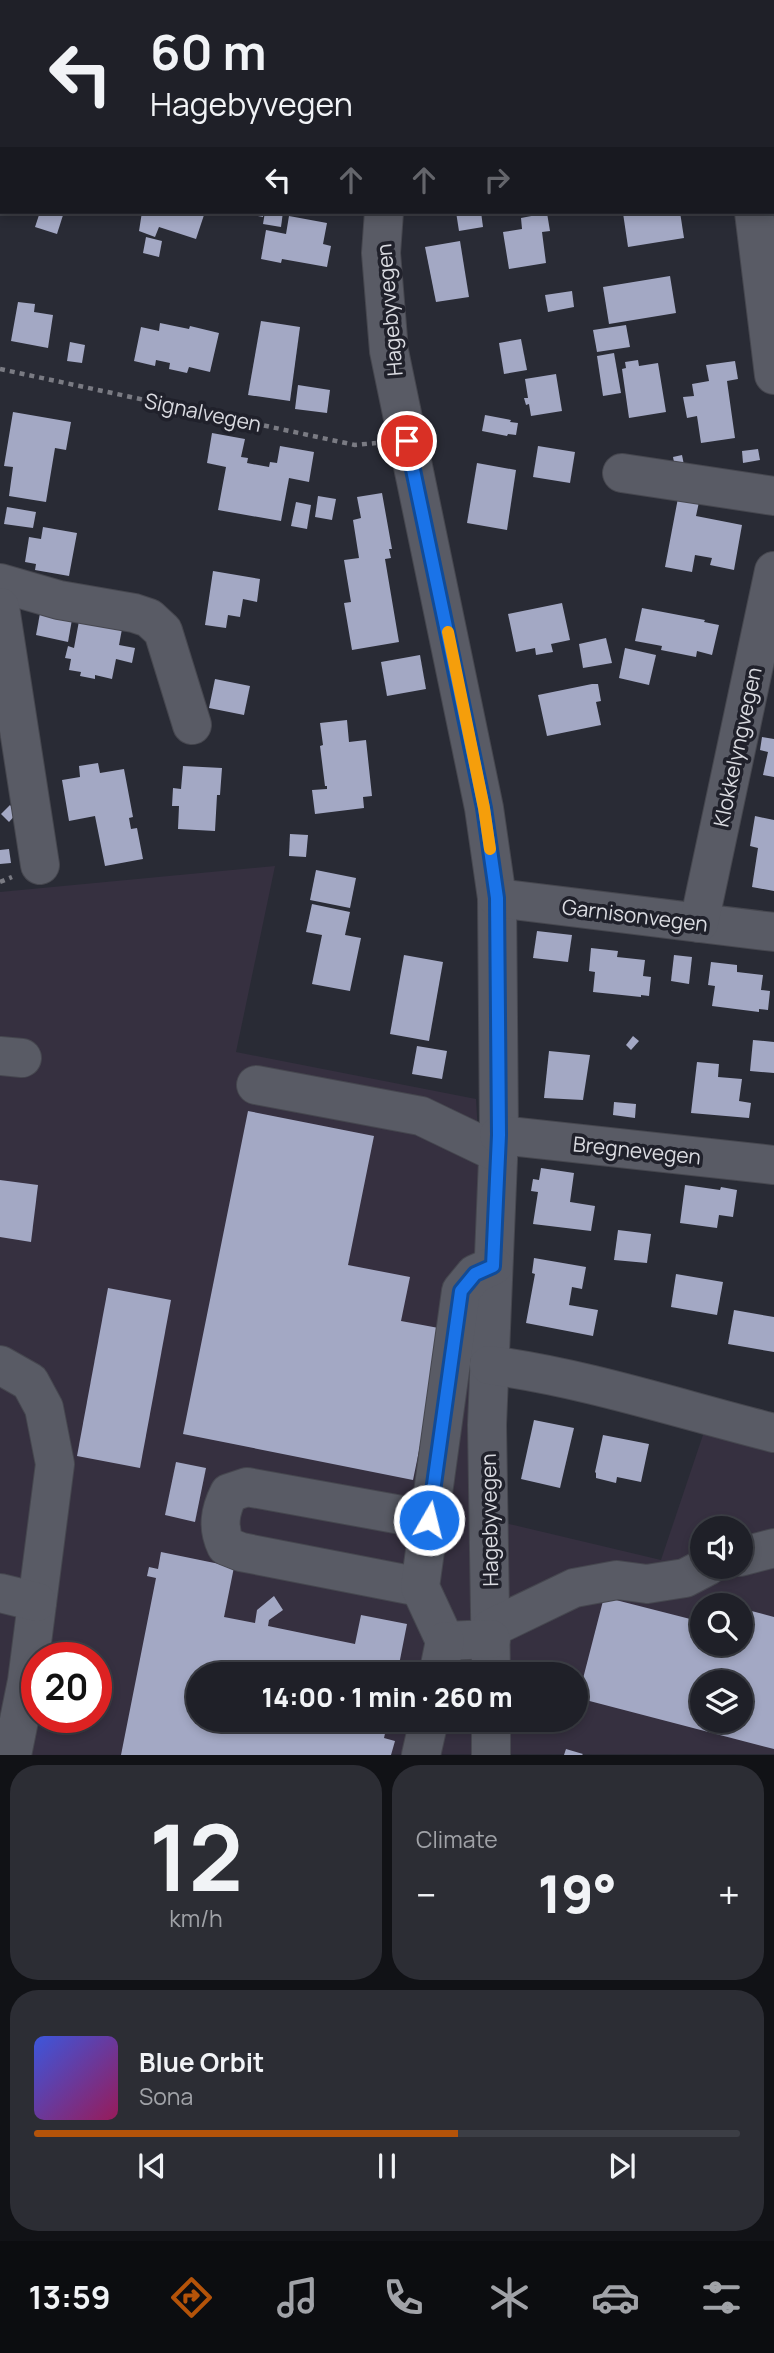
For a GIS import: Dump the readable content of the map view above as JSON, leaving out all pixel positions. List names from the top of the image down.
{
  "streets": {
    "street": [
      "Hagebyvegen",
      "Klokkelyngvegen",
      "Garnisonvegen",
      "Bregnevegen"
    ],
    "path": ["Signalvegen"]
  },
  "crossings": [
    ["Hagebyvegen", "Signalvegen"],
    ["Hagebyvegen", "Garnisonvegen"],
    ["Hagebyvegen", "Bregnevegen"],
    ["Klokkelyngvegen", "Garnisonvegen"]
  ],
  "page": {
    "turn": ["60 m", "Hagebyvegen"],
    "limit": "20",
    "trip": "14:00 · 1 min · 260 m",
    "tile": [
      ["12", "km/h"],
      "Climate"
    ],
    "heat": ["−", "19°", "+"],
    "song": ["Blue Orbit", "Sona"],
    "tabs": "13:59"
  }
}
